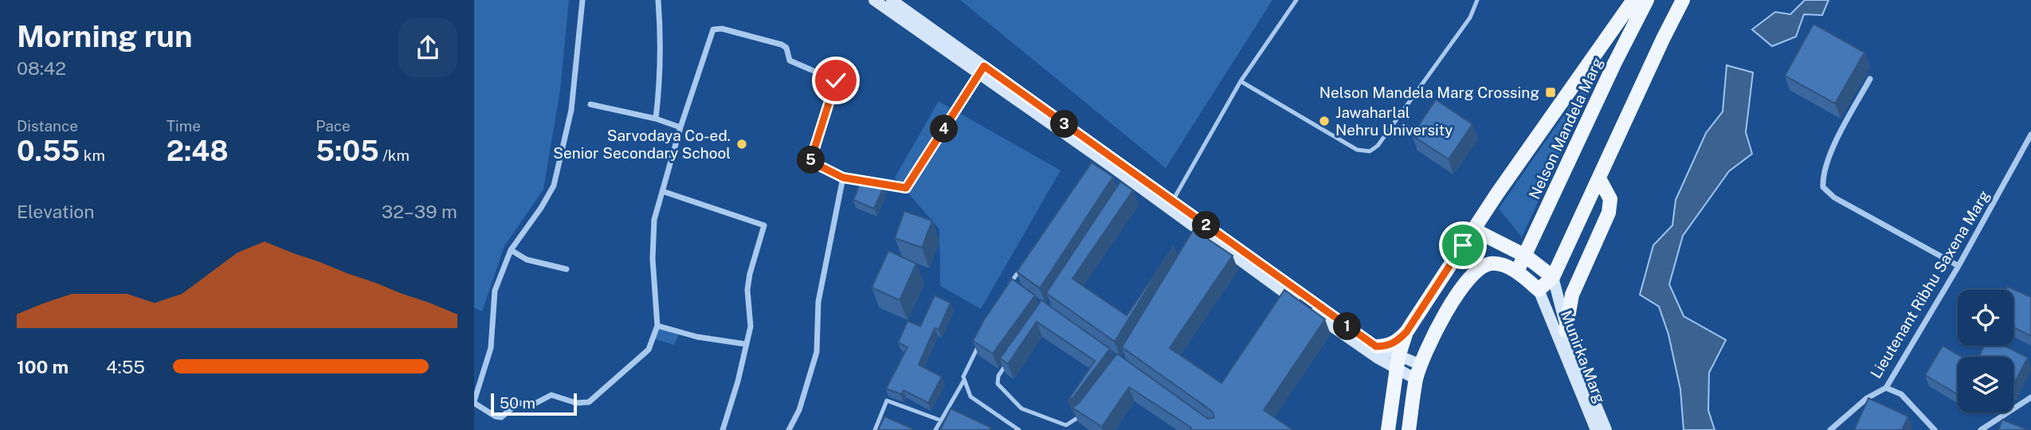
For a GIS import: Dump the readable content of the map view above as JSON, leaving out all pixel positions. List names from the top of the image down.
{
  "streets": {
    "main road": ["Nelson Mandela Marg"],
    "street": ["Lieutenant Ribhu Saxena Marg", "Munirka Marg"]
  },
  "places": {
    "transit": ["Nelson Mandela Marg Crossing"],
    "other": ["Jawaharlal Nehru University", "Sarvodaya Co-ed. Senior Secondary School"]
  },
  "scale_bar": "50 m",
  "page": {
    "heading": ["Morning run", "08:42"],
    "stats": [
      ["Distance", "0.55 km"],
      ["Time", "2:48"],
      ["Pace", "5:05 /km"]
    ],
    "pins": [
      "3",
      "4",
      "5",
      "2",
      "1"
    ],
    "chart": ["Elevation", "32–39 m"],
    "list": [
      {
        "name": "100 m",
        "note": "4:55"
      }
    ],
    "scale": "50 m"
  }
}
